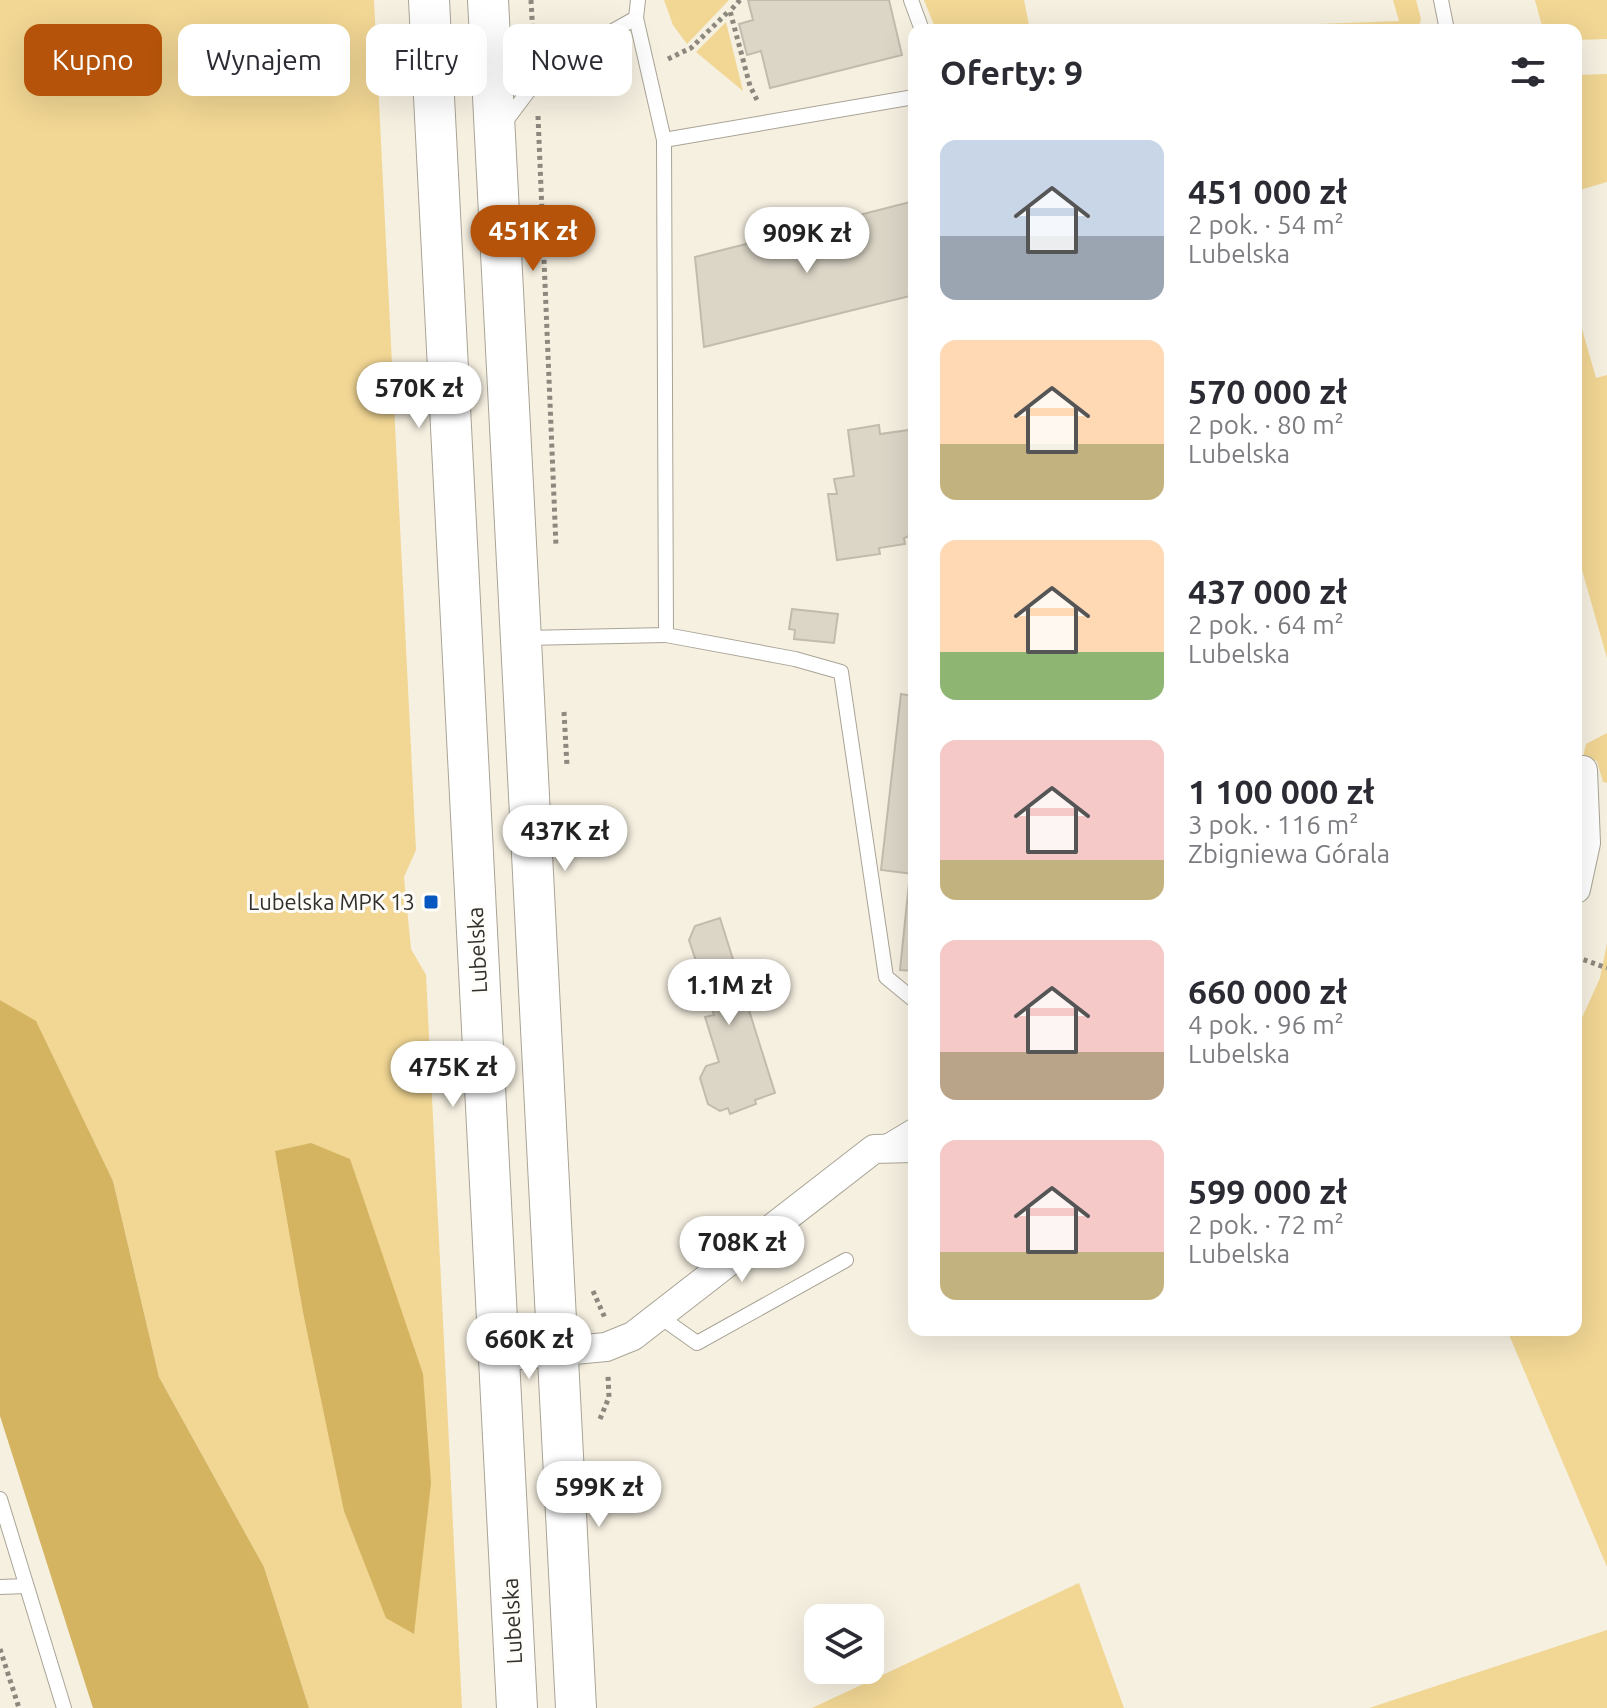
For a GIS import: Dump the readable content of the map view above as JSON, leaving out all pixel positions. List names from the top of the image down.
{
  "streets": {
    "main road": ["Lubelska"]
  },
  "places": {
    "transit": ["Lubelska MPK 13"]
  },
  "page": {
    "chip": [
      "Kupno",
      "Wynajem",
      "Filtry",
      "Nowe"
    ],
    "heading": "Oferty: 9",
    "list": [
      {
        "name": "451 000 zł",
        "note": "2 pok. · 54 m² · Lubelska"
      },
      {
        "name": "570 000 zł",
        "note": "2 pok. · 80 m² · Lubelska"
      },
      {
        "name": "437 000 zł",
        "note": "2 pok. · 64 m² · Lubelska"
      },
      {
        "name": "1 100 000 zł",
        "note": "3 pok. · 116 m² · Zbigniewa Górala"
      },
      {
        "name": "660 000 zł",
        "note": "4 pok. · 96 m² · Lubelska"
      },
      {
        "name": "599 000 zł",
        "note": "2 pok. · 72 m² · Lubelska"
      }
    ],
    "price": [
      "451K zł",
      "909K zł",
      "570K zł",
      "437K zł",
      "1.1M zł",
      "475K zł",
      "708K zł",
      "660K zł",
      "599K zł"
    ]
  }
}
